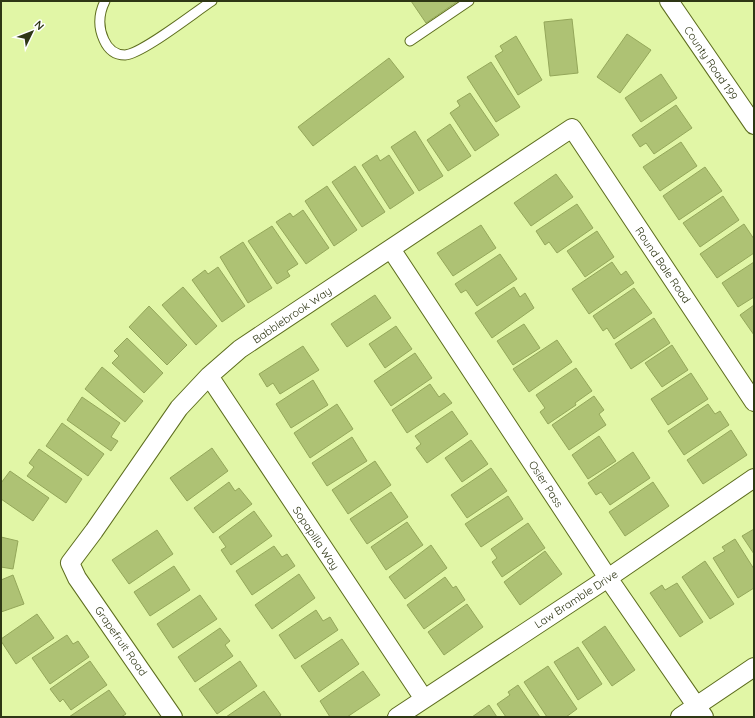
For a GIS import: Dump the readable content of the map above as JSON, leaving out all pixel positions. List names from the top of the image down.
{
  "streets": {
    "street": [
      "County Road 199",
      "Round Bale Road",
      "Babblebrook Way",
      "Osier Pass",
      "Sopapilla Way",
      "Law Bramble Drive",
      "Grapefruit Road"
    ]
  },
  "crossings": [
    ["Round Bale Road", "Babblebrook Way"],
    ["Babblebrook Way", "Osier Pass"],
    ["Babblebrook Way", "Sopapilla Way"],
    ["Babblebrook Way", "Grapefruit Road"],
    ["Osier Pass", "Law Bramble Drive"],
    ["Sopapilla Way", "Law Bramble Drive"]
  ],
  "north": "top right"
}
